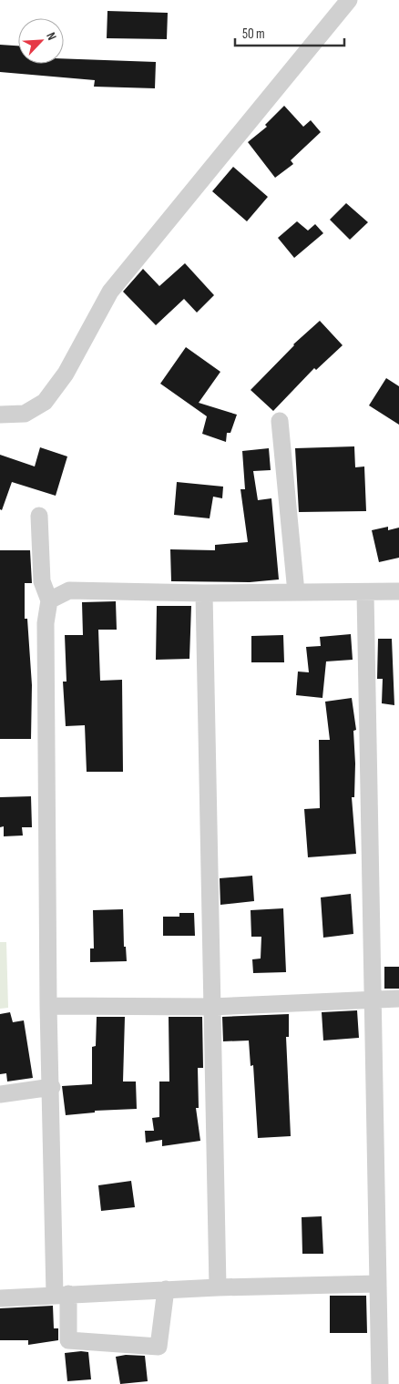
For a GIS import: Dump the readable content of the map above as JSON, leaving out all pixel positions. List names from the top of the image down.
{
  "scale_bar": "50 m",
  "north": "top right"
}
